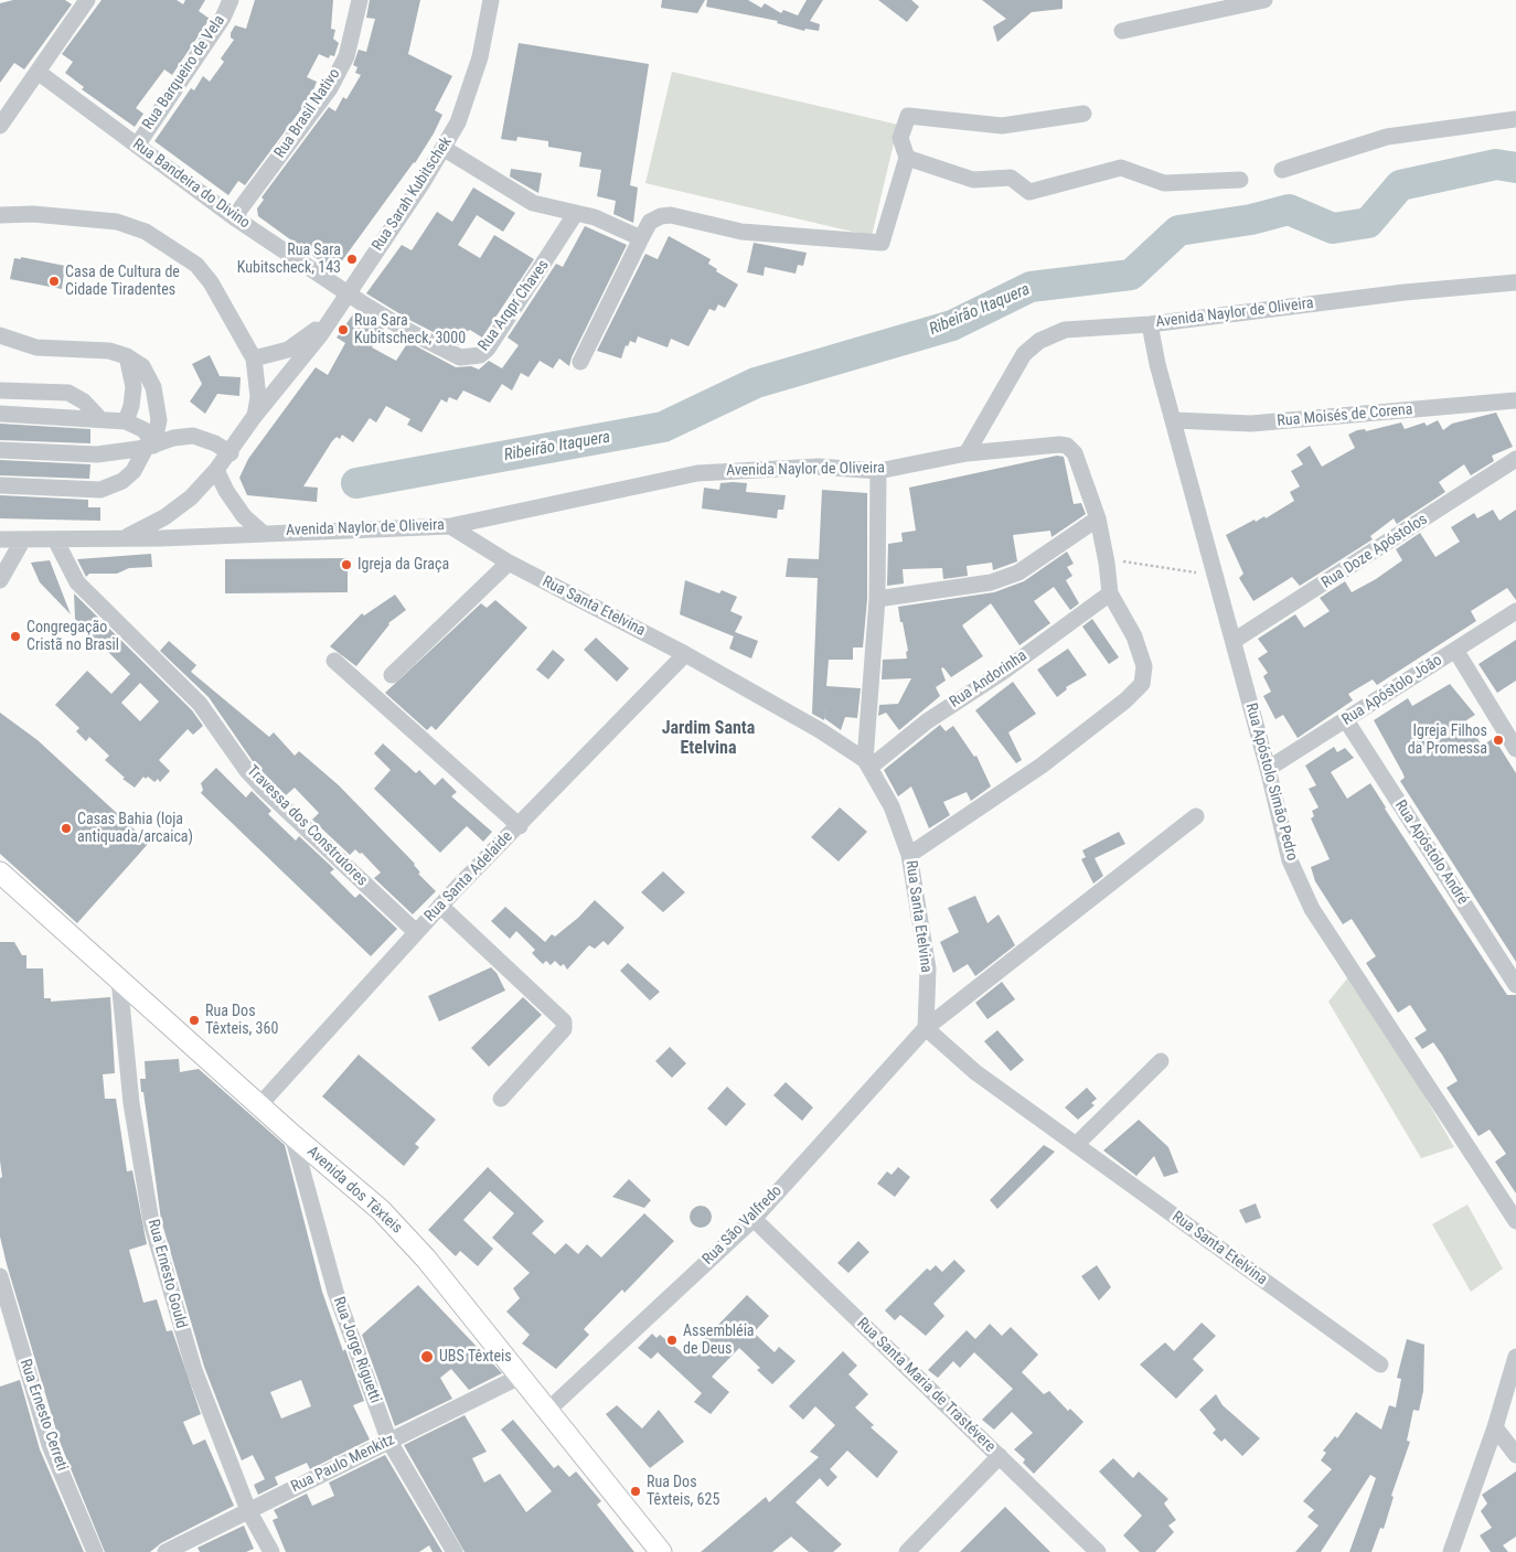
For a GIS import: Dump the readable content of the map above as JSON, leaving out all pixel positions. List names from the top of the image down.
{
  "streets": {
    "main road": ["Avenida dos Têxteis"],
    "street": [
      "Rua Barqueiro de Vela",
      "Rua Brasil Nativo",
      "Rua Bandeira do Divino",
      "Rua Sarah Kubitschek",
      "Rua Arqpr Chaves",
      "Avenida Naylor de Oliveira",
      "Rua Moisés de Corena",
      "Rua Doze Apóstolos",
      "Rua Santa Etelvina",
      "Rua Andorinha",
      "Rua Apóstolo João",
      "Rua Apóstolo Simão Pedro",
      "Travessa dos Construtores",
      "Rua Apóstolo André",
      "Rua Santa Adelaide",
      "Rua São Valfredo",
      "Rua Ernesto Gould",
      "Rua Jorge Riguetti",
      "Rua Santa Maria de Trastévere",
      "Rua Ernesto Cerreti",
      "Rua Paulo Menkitz"
    ]
  },
  "crossings": [
    ["Rua Barqueiro de Vela", "Rua Bandeira do Divino"],
    ["Rua Brasil Nativo", "Rua Bandeira do Divino"],
    ["Rua Bandeira do Divino", "Rua Sarah Kubitschek"],
    ["Rua Bandeira do Divino", "Rua Arqpr Chaves"],
    ["Rua Sarah Kubitschek", "Rua Arqpr Chaves"],
    ["Rua Sarah Kubitschek", "Avenida Naylor de Oliveira"],
    ["Avenida Naylor de Oliveira", "Rua Santa Etelvina"],
    ["Avenida Naylor de Oliveira", "Rua Apóstolo Simão Pedro"],
    ["Avenida Naylor de Oliveira", "Travessa dos Construtores"],
    ["Rua Moisés de Corena", "Rua Apóstolo Simão Pedro"],
    ["Rua Doze Apóstolos", "Rua Apóstolo Simão Pedro"],
    ["Rua Santa Etelvina", "Rua Andorinha"],
    ["Rua Santa Etelvina", "Rua Santa Adelaide"],
    ["Rua Santa Etelvina", "Rua São Valfredo"],
    ["Rua Apóstolo João", "Rua Apóstolo Simão Pedro"],
    ["Rua Apóstolo João", "Rua Apóstolo André"],
    ["Travessa dos Construtores", "Rua Santa Adelaide"],
    ["Rua Santa Adelaide", "Avenida dos Têxteis"],
    ["Avenida dos Têxteis", "Rua São Valfredo"],
    ["Avenida dos Têxteis", "Rua Ernesto Gould"],
    ["Avenida dos Têxteis", "Rua Jorge Riguetti"],
    ["Avenida dos Têxteis", "Rua Paulo Menkitz"],
    ["Rua São Valfredo", "Rua Santa Maria de Trastévere"],
    ["Rua Ernesto Gould", "Rua Paulo Menkitz"],
    ["Rua Jorge Riguetti", "Rua Paulo Menkitz"]
  ],
  "districts": ["Jardim Santa Etelvina"],
  "water": ["Ribeirão Itaquera"],
  "places": [
    "Rua Sara Kubitscheck, 143",
    "Casa de Cultura de Cidade Tiradentes",
    "Rua Sara Kubitscheck, 3000",
    "Igreja da Graça",
    "Congregação Cristã no Brasil",
    "Igreja Filhos da Promessa",
    "Casas Bahia (loja antiquada/arcaica)",
    "Rua Dos Têxteis, 360",
    "Assembléia de Deus",
    "UBS Têxteis",
    "Rua Dos Têxteis, 625"
  ]
}
